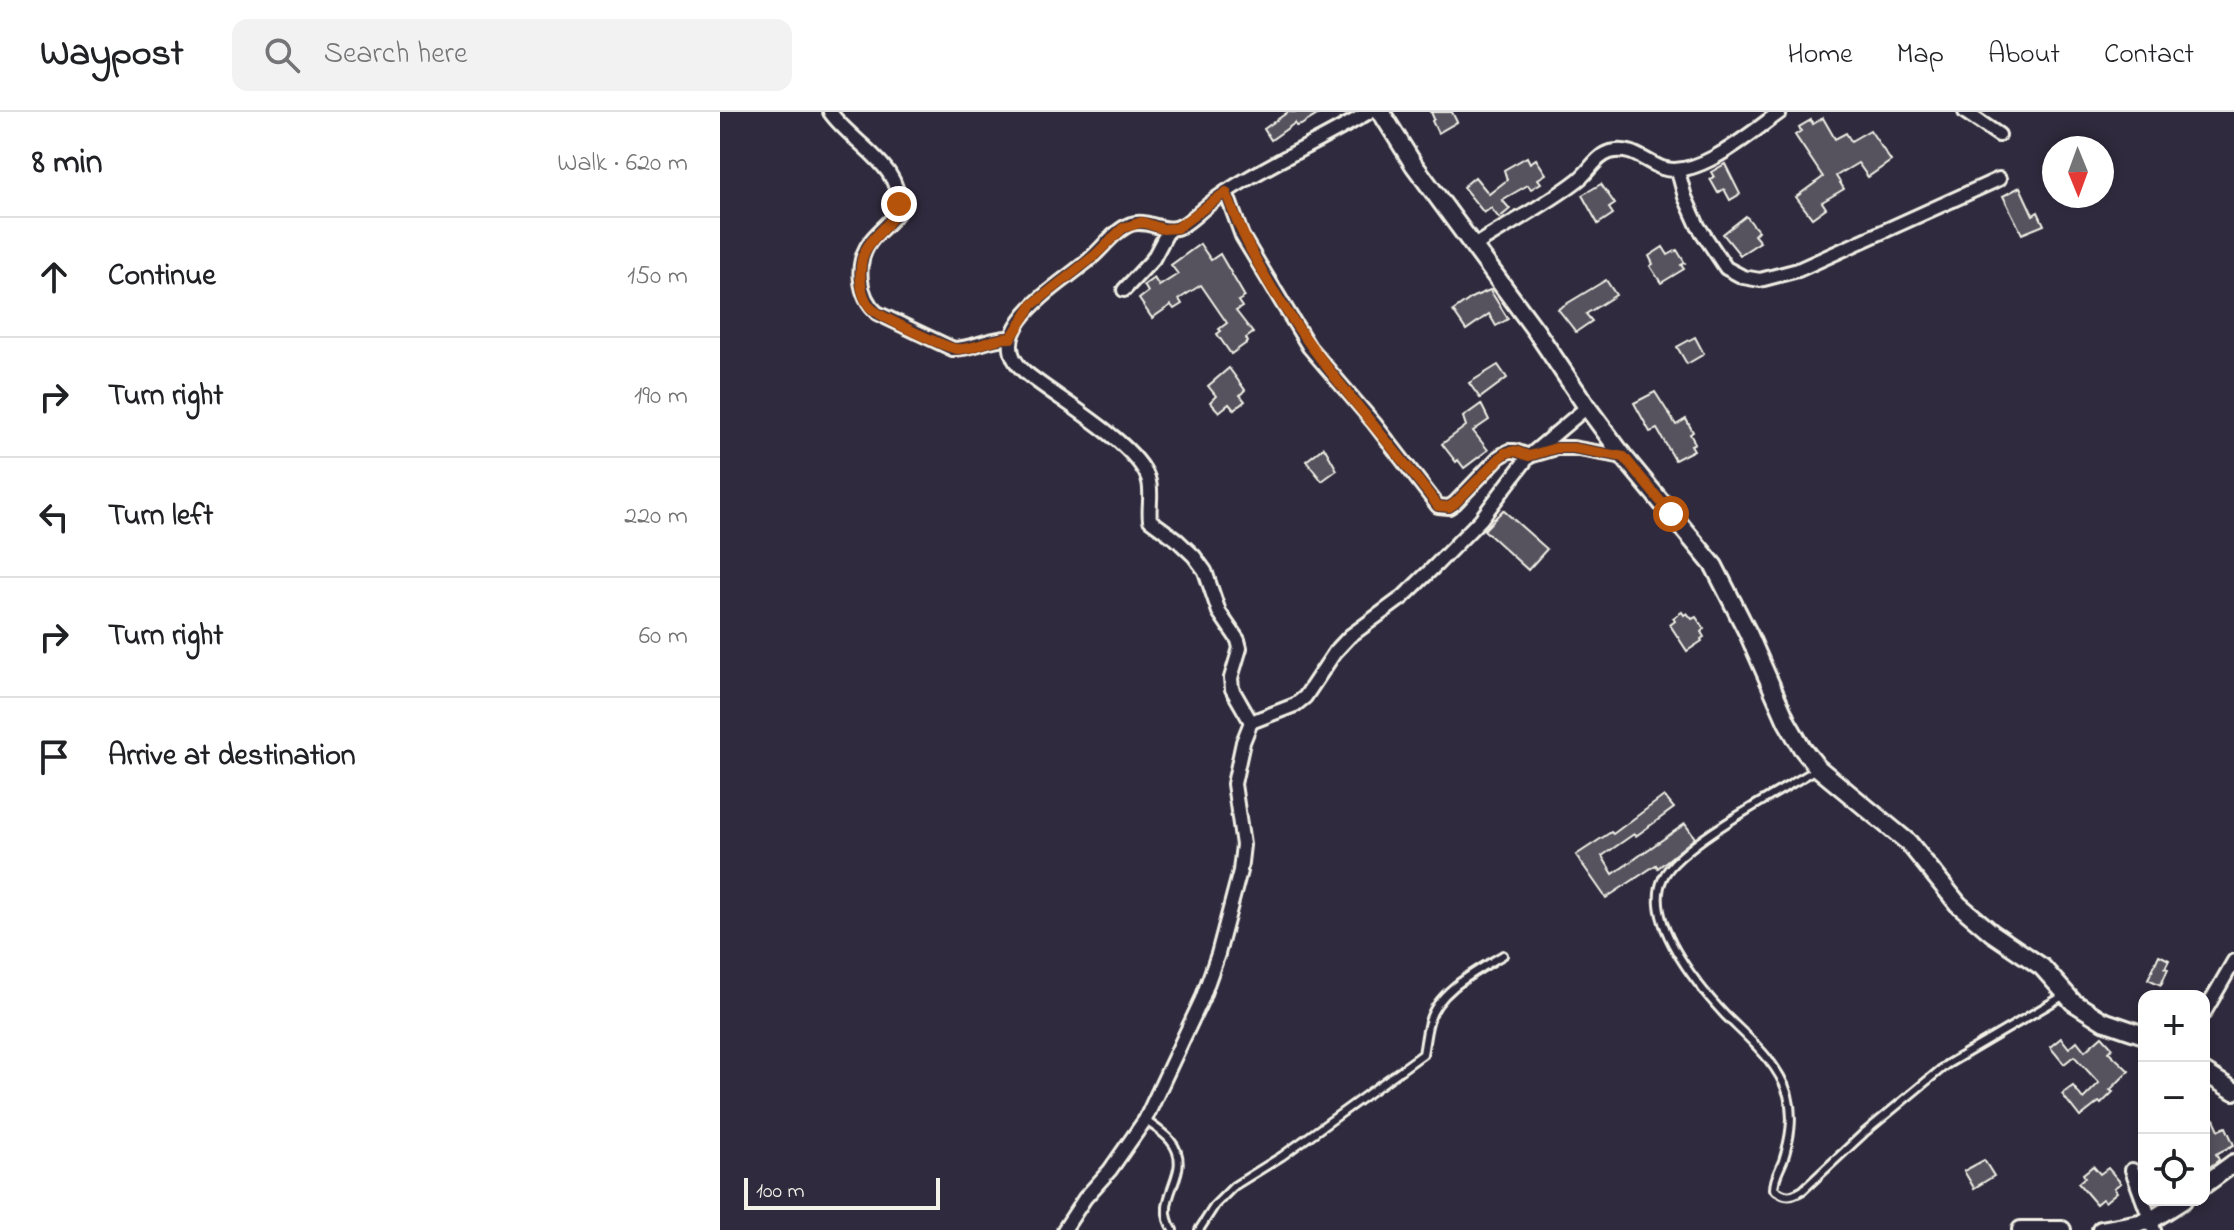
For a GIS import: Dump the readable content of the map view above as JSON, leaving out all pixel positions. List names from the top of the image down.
{
  "scale_bar": "100 m",
  "north": "bottom",
  "page": {
    "header": "Waypost",
    "search": "Search here",
    "nav": [
      "Home",
      "Map",
      "About",
      "Contact"
    ],
    "heading": ["8 min", "Walk · 620 m"],
    "list": [
      ["Continue", "150 m"],
      ["Turn right", "190 m"],
      ["Turn left", "220 m"],
      ["Turn right", "60 m"],
      "Arrive at destination"
    ],
    "map_buttons": ["+", "−"],
    "scale": "100 m"
  }
}
